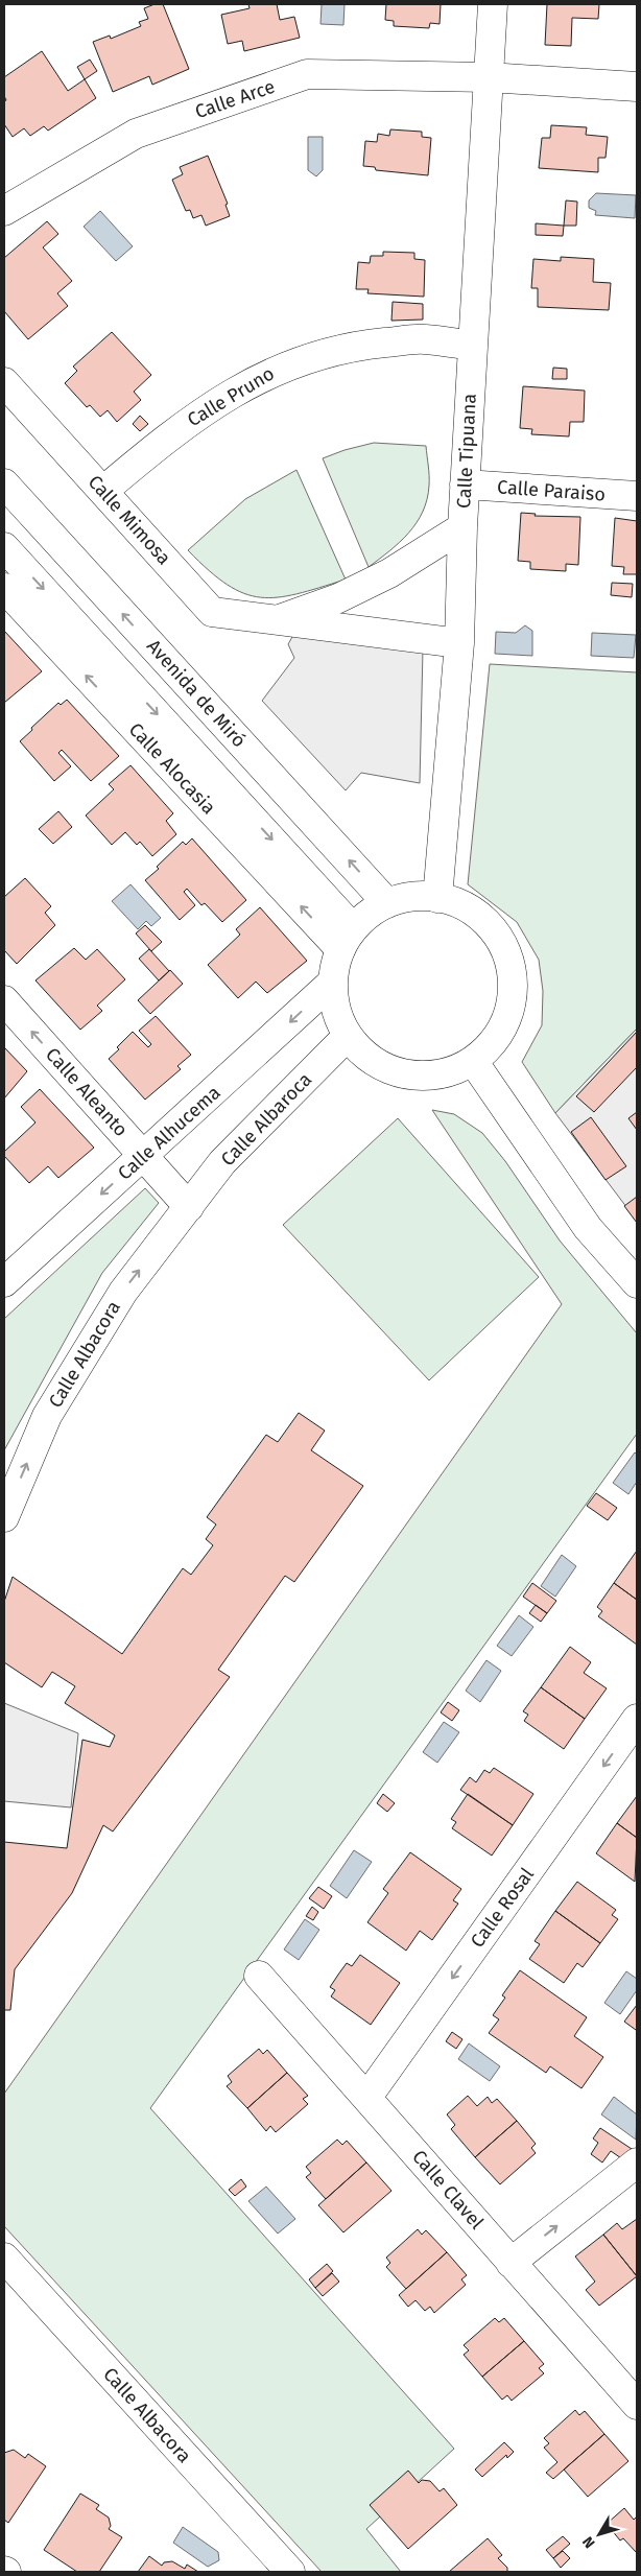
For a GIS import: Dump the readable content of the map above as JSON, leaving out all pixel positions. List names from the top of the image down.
{
  "streets": {
    "street": [
      "Calle Arce",
      "Calle Pruno",
      "Calle Tipuana",
      "Calle Paraiso",
      "Calle Mimosa",
      "Avenida de Miró",
      "Calle Alocasia",
      "Calle Aleanto",
      "Calle Albaroca",
      "Calle Alhucema",
      "Calle Albacora",
      "Calle Rosal",
      "Calle Clavel"
    ]
  },
  "crossings": [
    ["Calle Arce", "Calle Tipuana"],
    ["Calle Pruno", "Calle Tipuana"],
    ["Calle Pruno", "Calle Mimosa"],
    ["Calle Tipuana", "Calle Paraiso"],
    ["Calle Tipuana", "Calle Mimosa"],
    ["Calle Tipuana", "Avenida de Miró"],
    ["Calle Tipuana", "Calle Alocasia"],
    ["Calle Tipuana", "Calle Albaroca"],
    ["Calle Tipuana", "Calle Alhucema"],
    ["Avenida de Miró", "Calle Alocasia"],
    ["Avenida de Miró", "Calle Albaroca"],
    ["Avenida de Miró", "Calle Alhucema"],
    ["Calle Alocasia", "Calle Albaroca"],
    ["Calle Alocasia", "Calle Alhucema"],
    ["Calle Aleanto", "Calle Albaroca"],
    ["Calle Aleanto", "Calle Alhucema"],
    ["Calle Aleanto", "Calle Albacora"],
    ["Calle Albaroca", "Calle Alhucema"],
    ["Calle Albaroca", "Calle Albacora"],
    ["Calle Rosal", "Calle Clavel"]
  ],
  "one_way": [
    "Calle Aleanto",
    "Calle Alhucema",
    "Calle Albacora",
    "Calle Rosal"
  ],
  "north": "bottom left"
}
